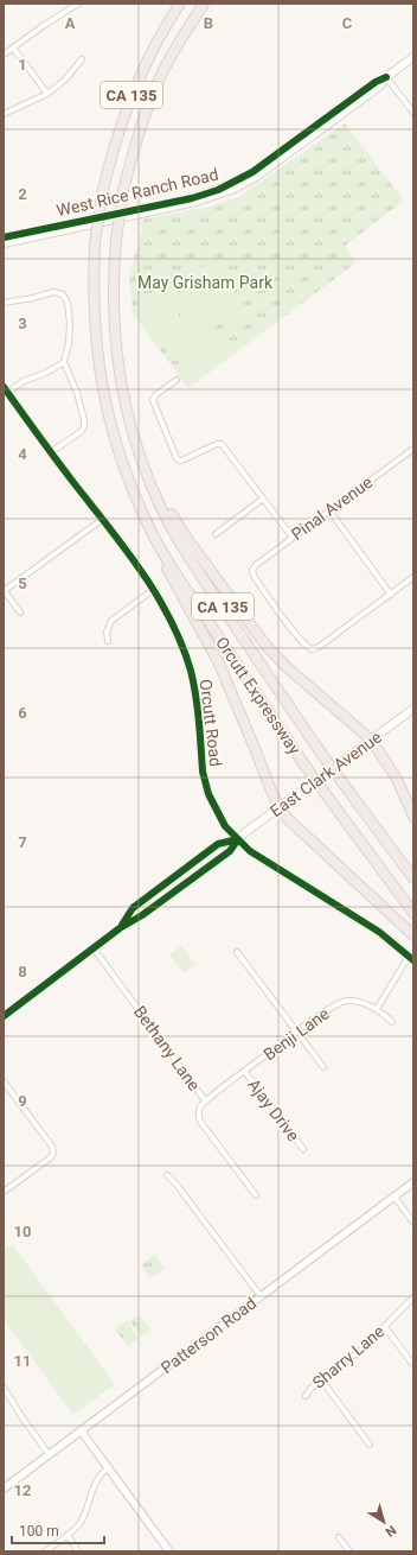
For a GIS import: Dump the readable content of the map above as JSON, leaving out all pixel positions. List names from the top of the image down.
{
  "streets": {
    "highway": ["CA 135", "Orcutt Expressway"],
    "main road": ["West Rice Ranch Road", "East Clark Avenue"],
    "street": [
      "Pinal Avenue",
      "Orcutt Road",
      "Benji Lane",
      "Bethany Lane",
      "Ajay Drive",
      "Patterson Road",
      "Sharry Lane"
    ]
  },
  "crossings": [
    ["Orcutt Road", "East Clark Avenue"],
    ["East Clark Avenue", "Bethany Lane"],
    ["Benji Lane", "Bethany Lane"],
    ["Benji Lane", "Ajay Drive"]
  ],
  "parks": ["May Grisham Park"],
  "scale_bar": "100 m",
  "north": "bottom right",
  "grid": {
    "columns": ["A", "B", "C"],
    "rows": [
      "1",
      "2",
      "3",
      "4",
      "5",
      "6",
      "7",
      "8",
      "9",
      "10",
      "11",
      "12"
    ]
  }
}
